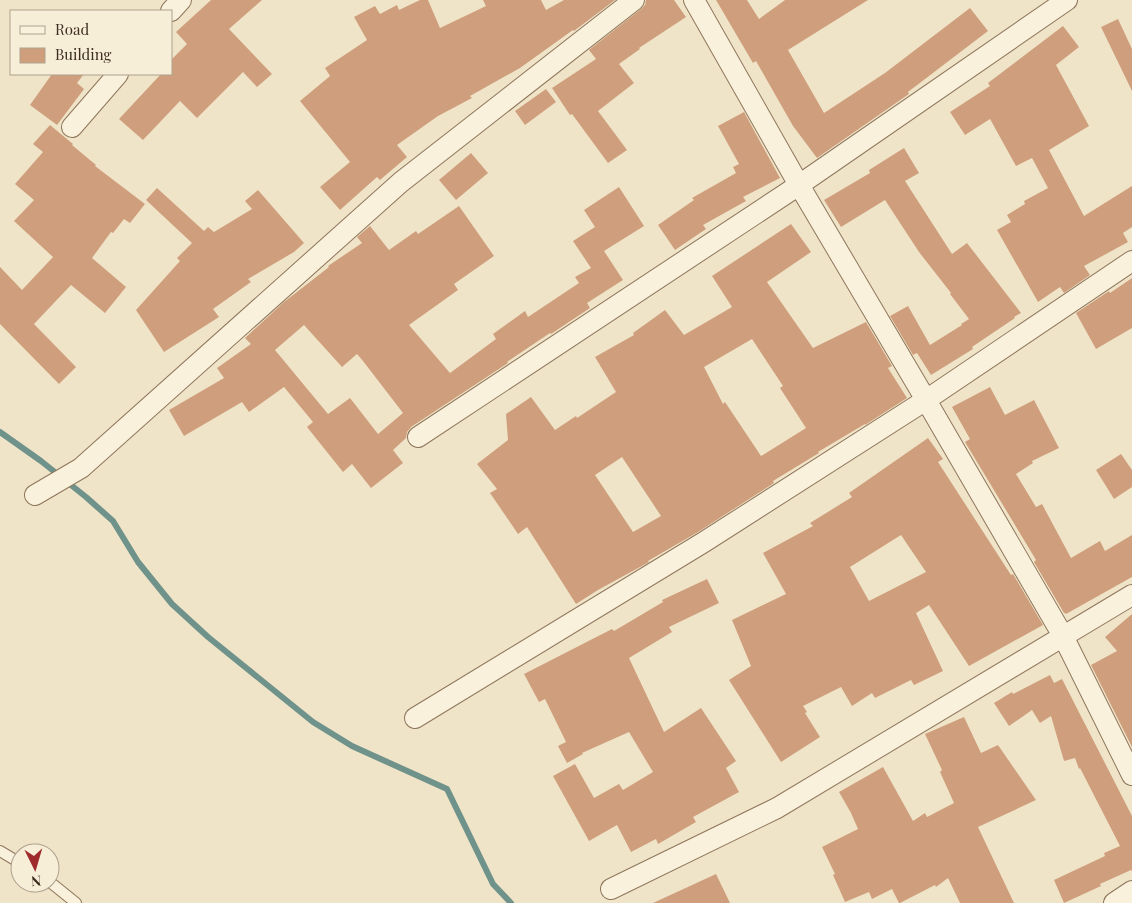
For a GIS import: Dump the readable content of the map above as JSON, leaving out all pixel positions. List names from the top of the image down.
{
  "legend": ["Road", "Building"],
  "north": "bottom"
}
